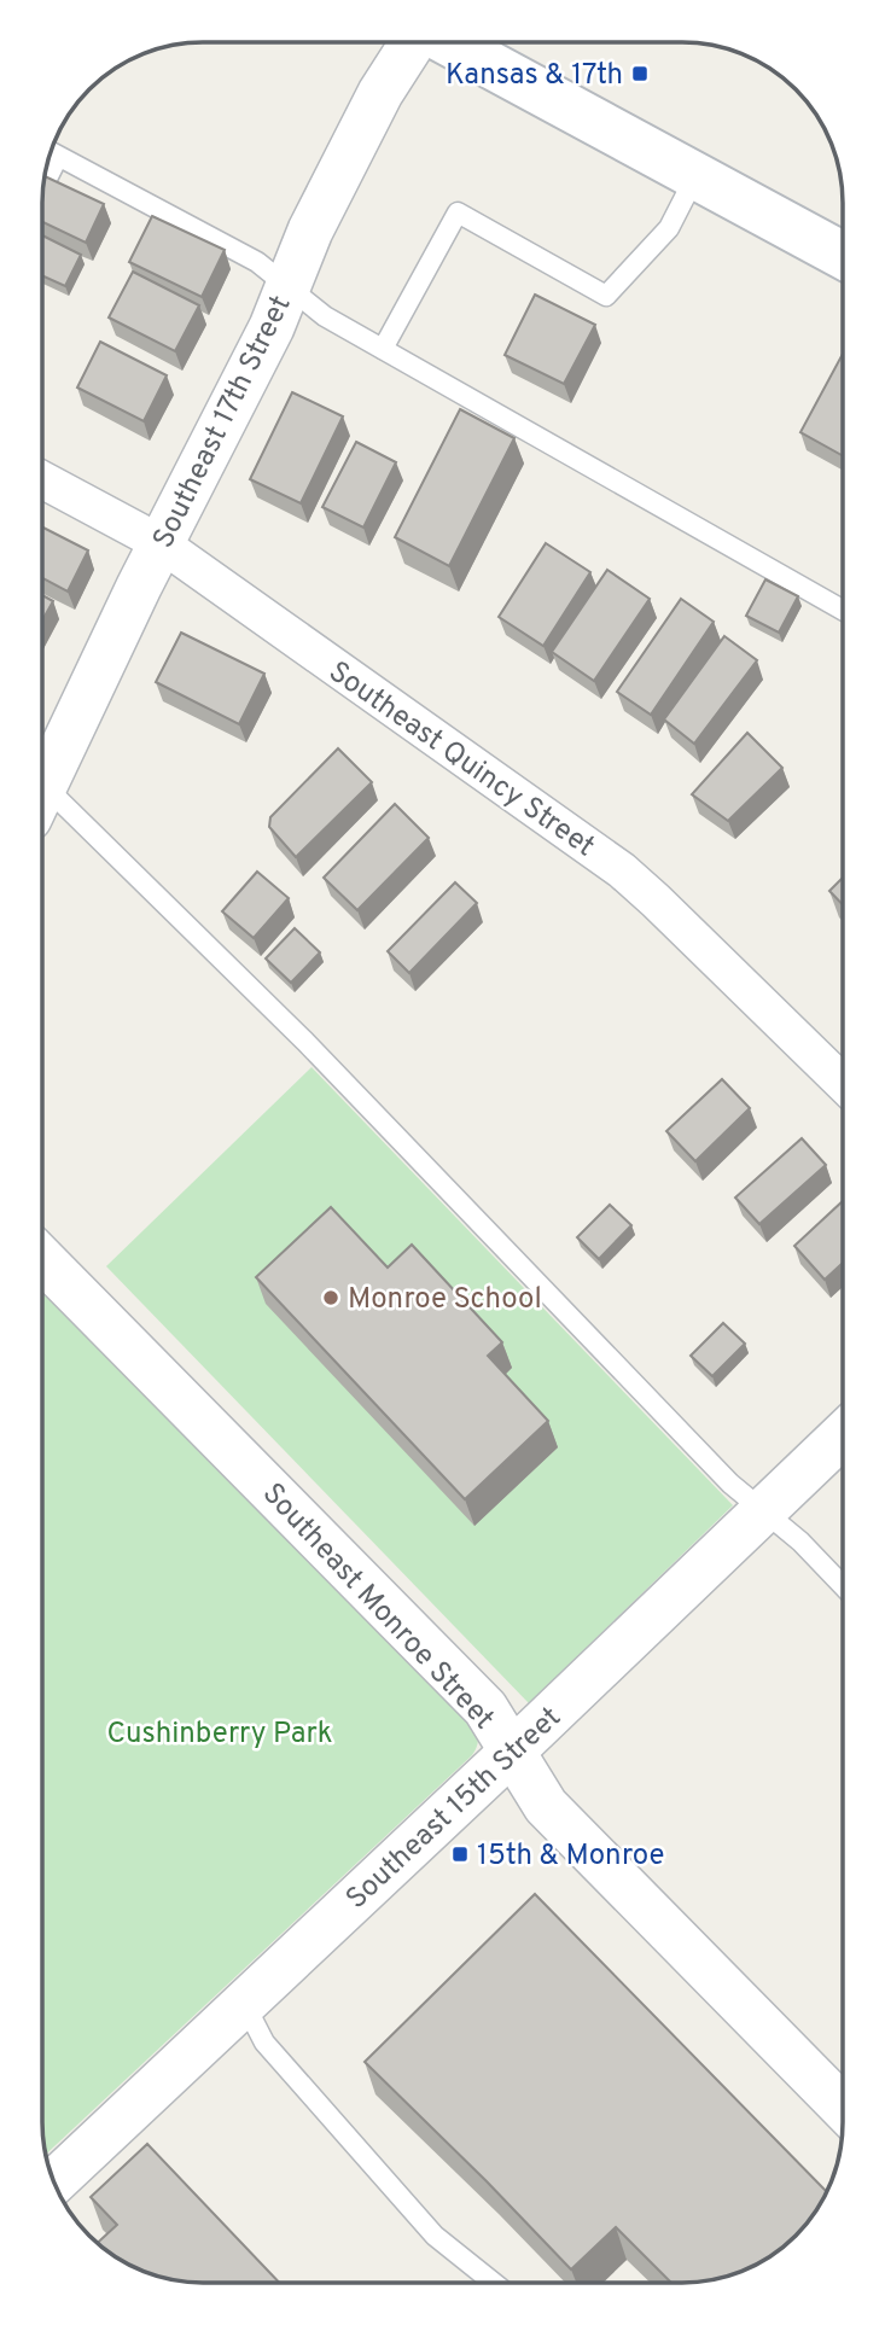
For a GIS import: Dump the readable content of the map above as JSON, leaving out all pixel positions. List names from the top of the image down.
{
  "streets": {
    "street": [
      "Southeast 17th Street",
      "Southeast Quincy Street",
      "Southeast Monroe Street",
      "Southeast 15th Street"
    ]
  },
  "crossings": [
    ["Southeast 17th Street", "Southeast Quincy Street"],
    ["Southeast Monroe Street", "Southeast 15th Street"]
  ],
  "parks": ["Cushinberry Park"],
  "places": {
    "transit": ["Kansas & 17th", "15th & Monroe"],
    "other": ["Monroe School"]
  }
}
